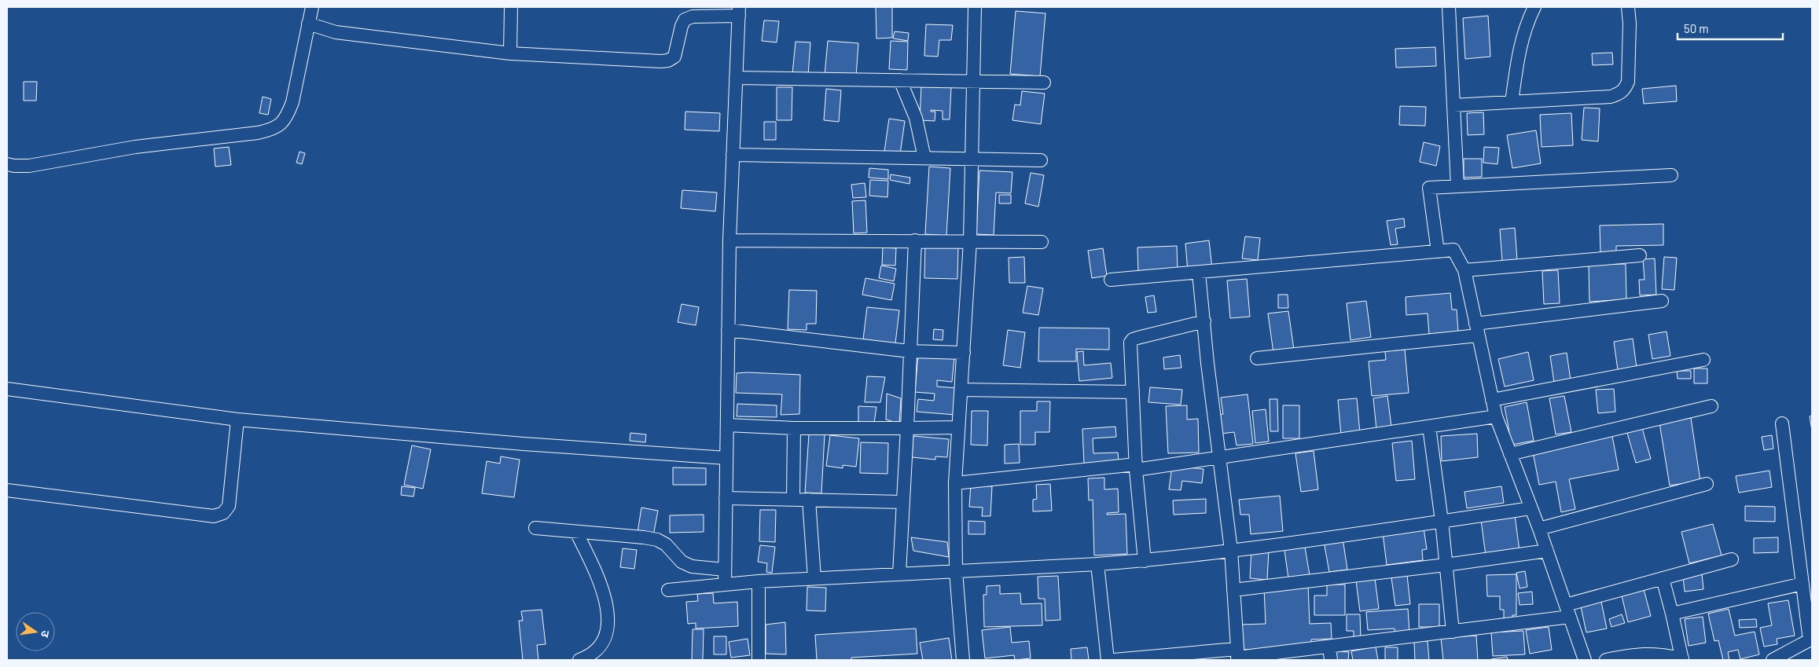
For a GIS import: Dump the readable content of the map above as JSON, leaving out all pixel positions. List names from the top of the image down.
{
  "scale_bar": "50 m",
  "north": "right"
}
